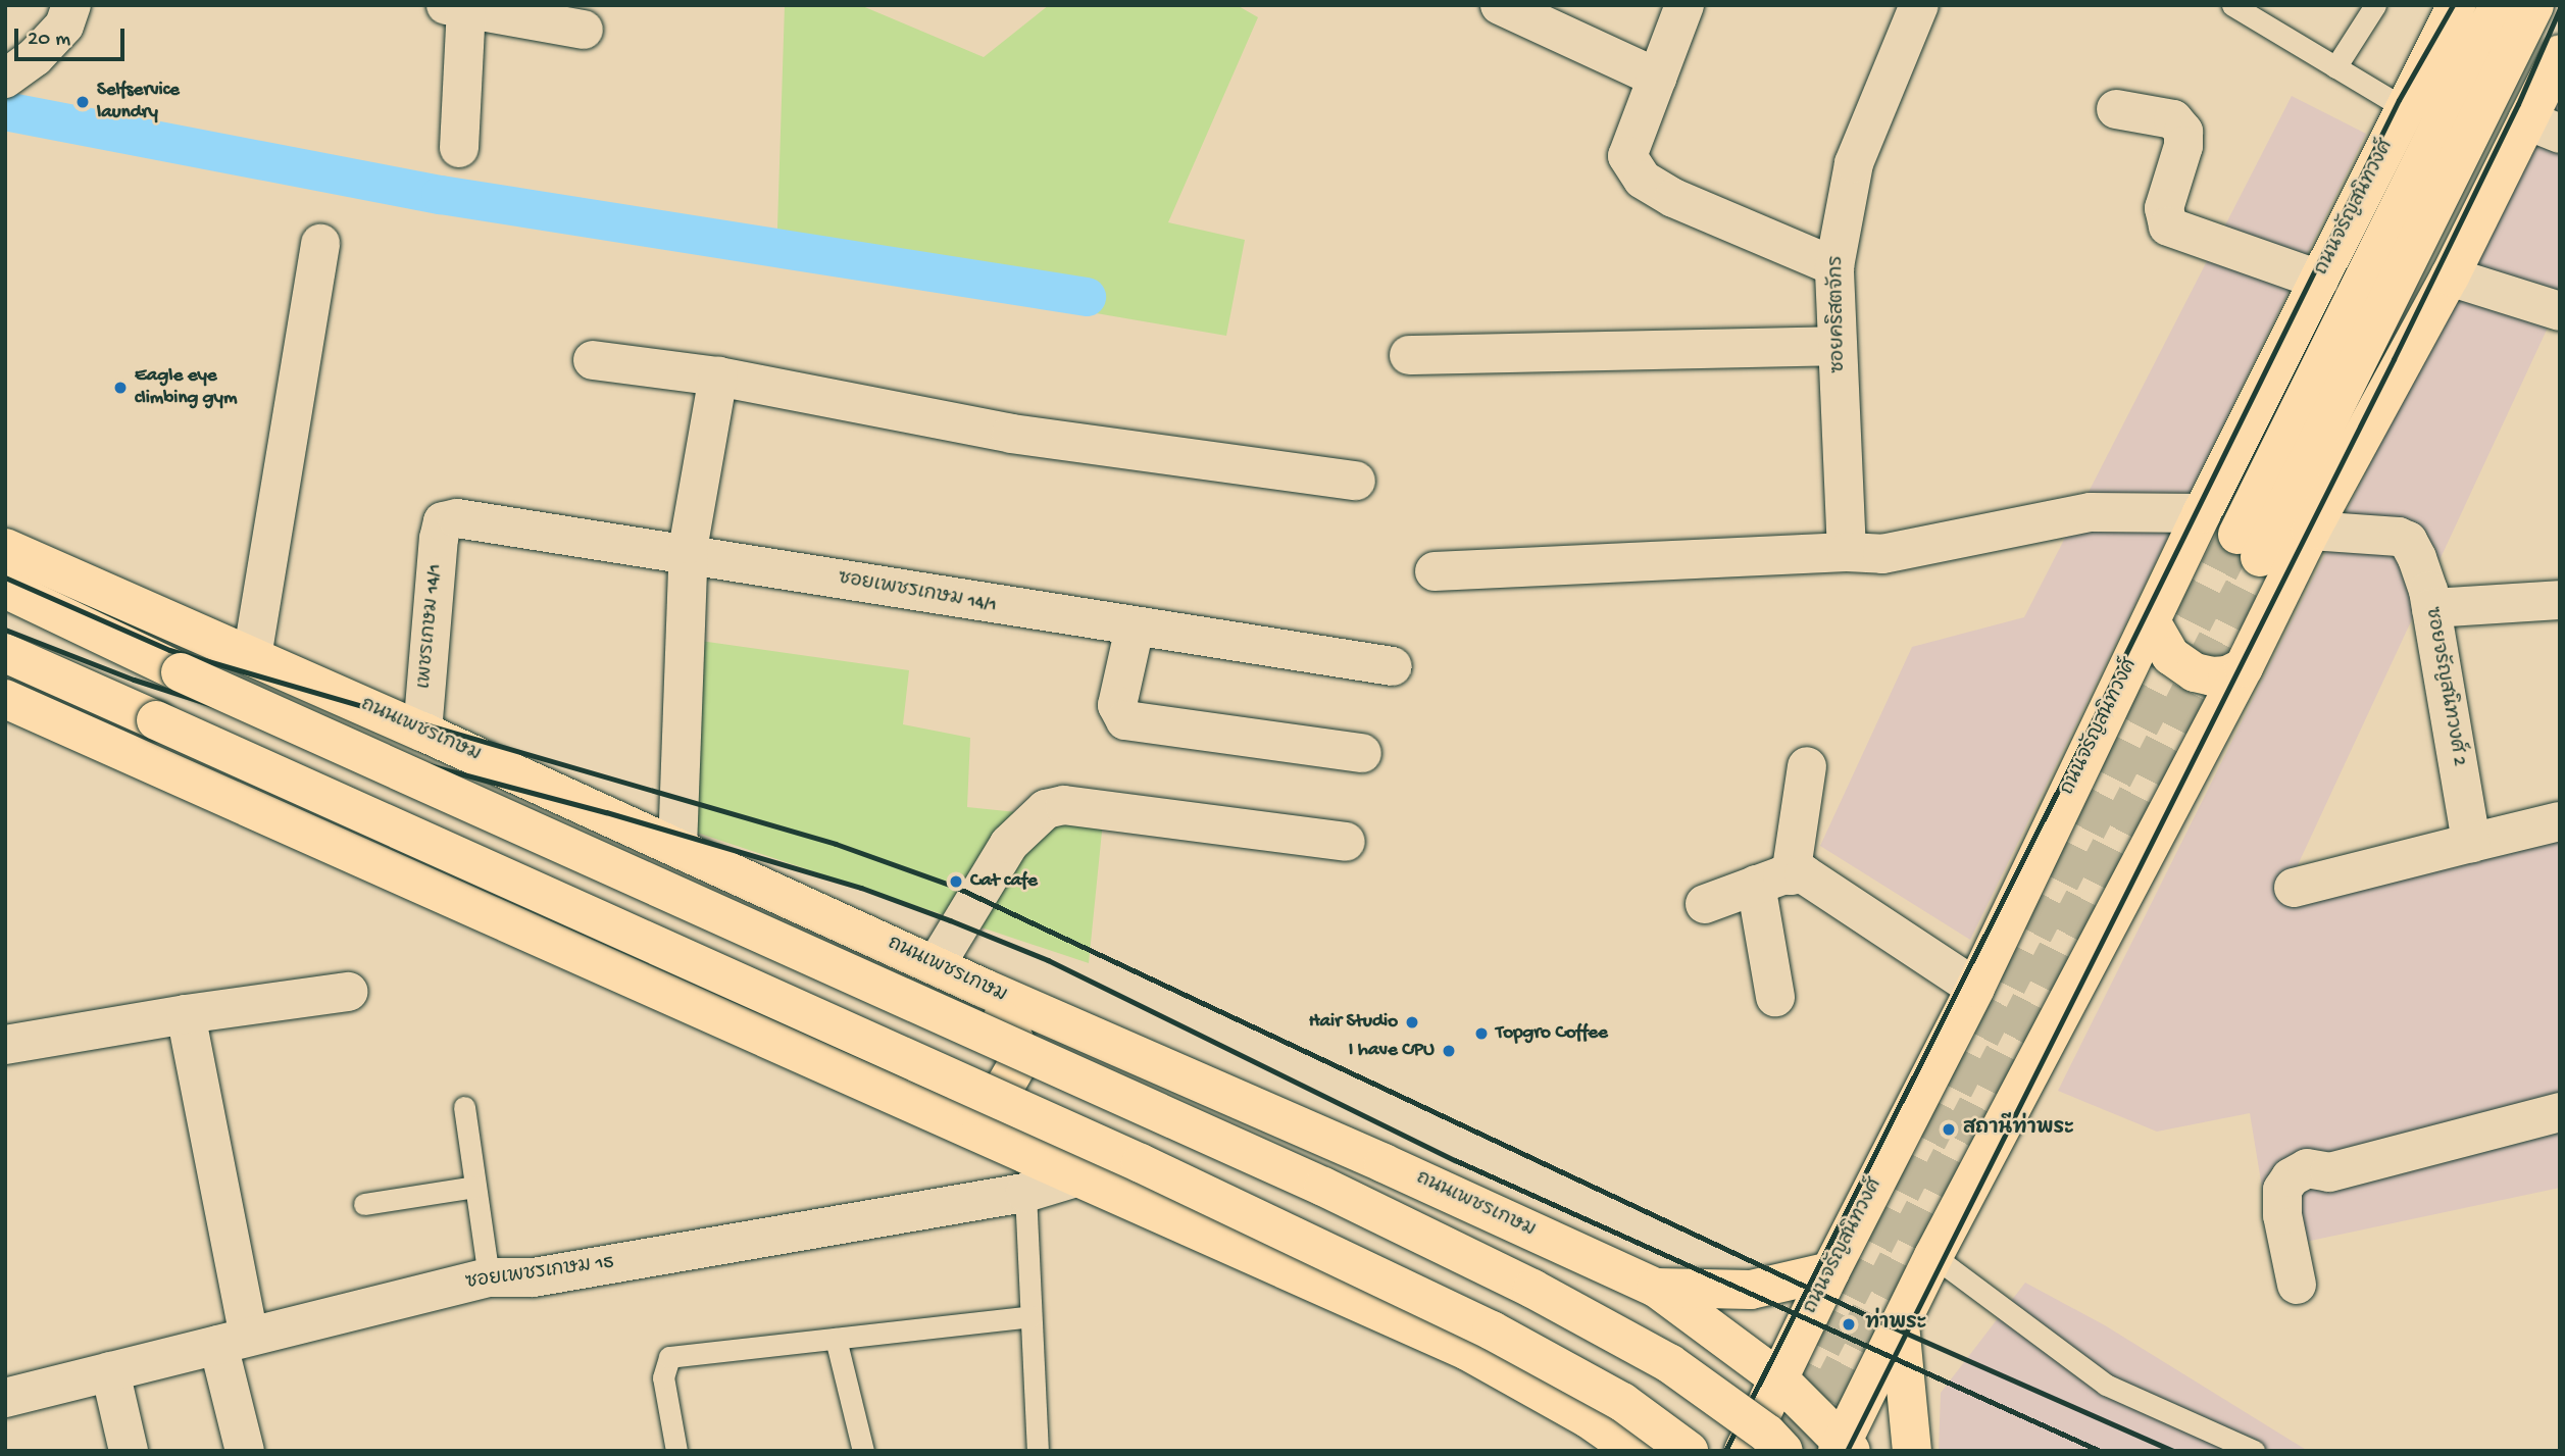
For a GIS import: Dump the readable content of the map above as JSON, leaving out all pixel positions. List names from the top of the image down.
{
  "streets": {
    "main road": ["ถนนจรัญสนิทวงศ์", "ถนนเพชรเกษม"],
    "street": [
      "ซอยคริสตจักร",
      "ซอยเพชรเกษม 14/1",
      "เพชรเกษม 14/1",
      "ซอยจรัญสนิทวงศ์ 2",
      "ซอยเพชรเกษม 15"
    ]
  },
  "crossings": [
    ["ถนนจรัญสนิทวงศ์", "ถนนเพชรเกษม"],
    ["ซอยเพชรเกษม 14/1", "เพชรเกษม 14/1"],
    ["เพชรเกษม 14/1", "ถนนเพชรเกษม"]
  ],
  "places": [
    "Selfservice laundry",
    "Eagle eye climbing gym",
    "Cat cafe",
    "Hair Studio",
    "Topgro Coffee",
    "I have CPU",
    "สถานีท่าพระ",
    "ท่าพระ"
  ],
  "scale_bar": "20 m"
}
